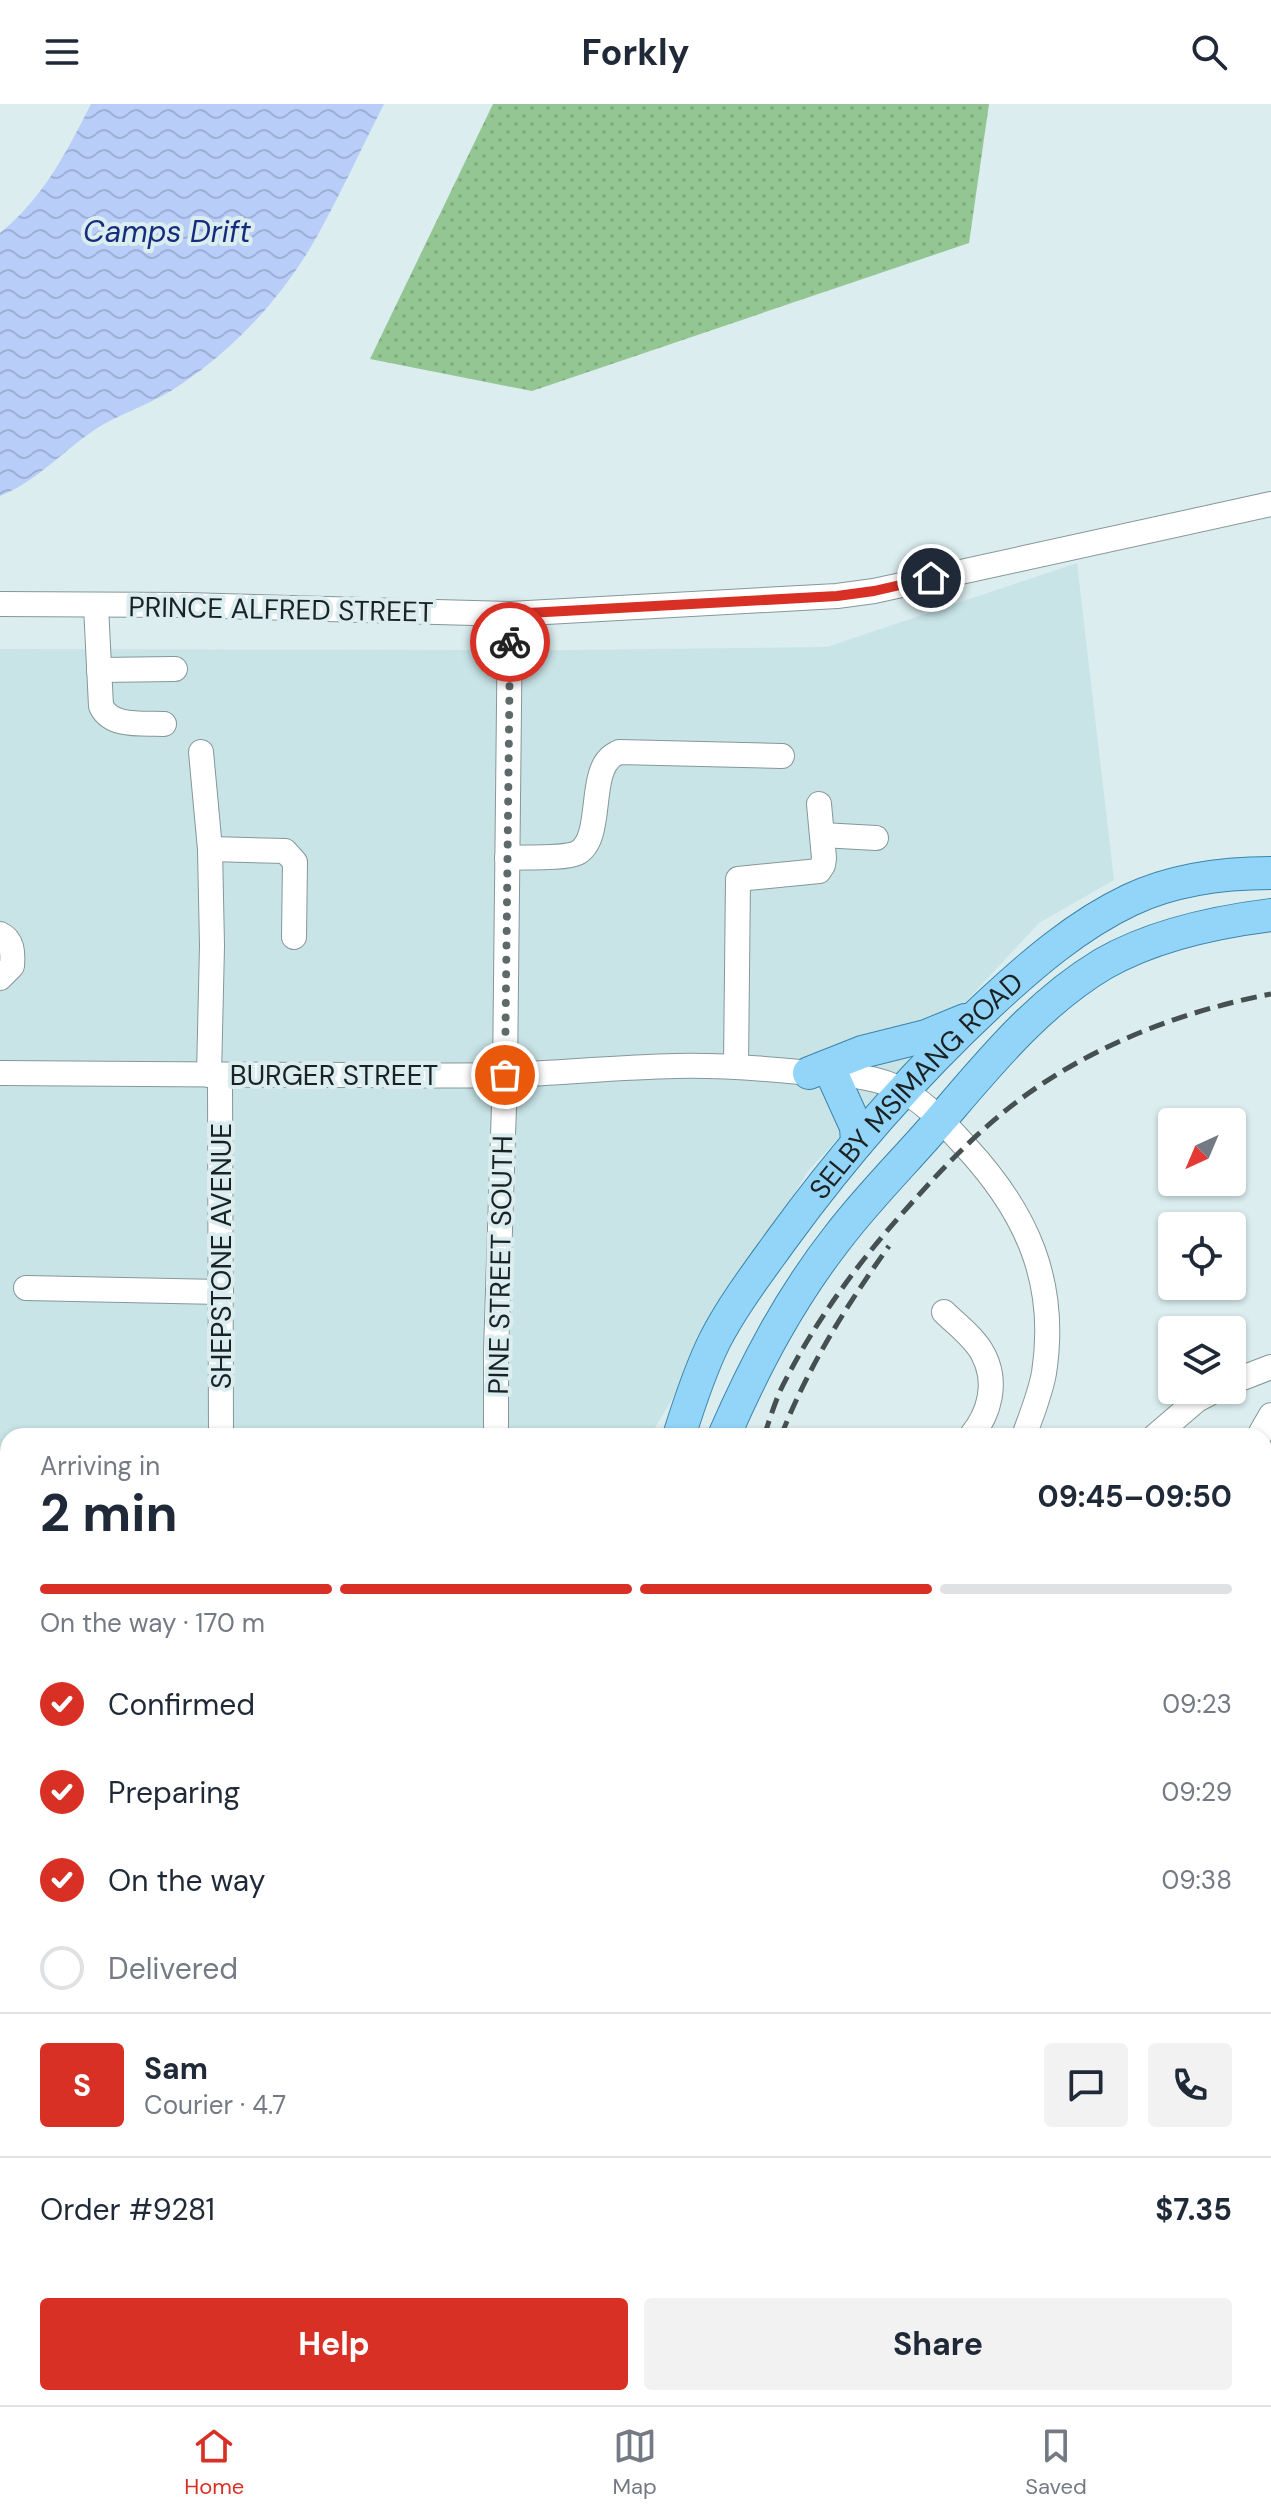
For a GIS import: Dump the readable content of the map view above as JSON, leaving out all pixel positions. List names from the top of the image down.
{
  "streets": {
    "main road": ["SELBY MSIMANG ROAD"],
    "street": [
      "PRINCE ALFRED STREET",
      "BURGER STREET",
      "SHEPSTONE AVENUE",
      "PINE STREET SOUTH"
    ]
  },
  "crossings": [
    ["PRINCE ALFRED STREET", "PINE STREET SOUTH"],
    ["BURGER STREET", "SELBY MSIMANG ROAD"],
    ["BURGER STREET", "SHEPSTONE AVENUE"],
    ["BURGER STREET", "PINE STREET SOUTH"]
  ],
  "water": ["Camps Drift"],
  "north": "bottom left",
  "page": {
    "header": "Forkly",
    "heading": ["2 min", "Arriving in", "09:45–09:50"],
    "panel": [
      "Sam",
      "Courier · 4.7",
      "Order #9281",
      "$7.35"
    ],
    "bar": "On the way · 170 m",
    "list": [
      ["Confirmed", "09:23"],
      ["Preparing", "09:29"],
      ["On the way", "09:38"],
      "Delivered"
    ],
    "round": "S",
    "buttons": ["Help", "Share"],
    "tabs": ["Home", "Map", "Saved"]
  }
}
